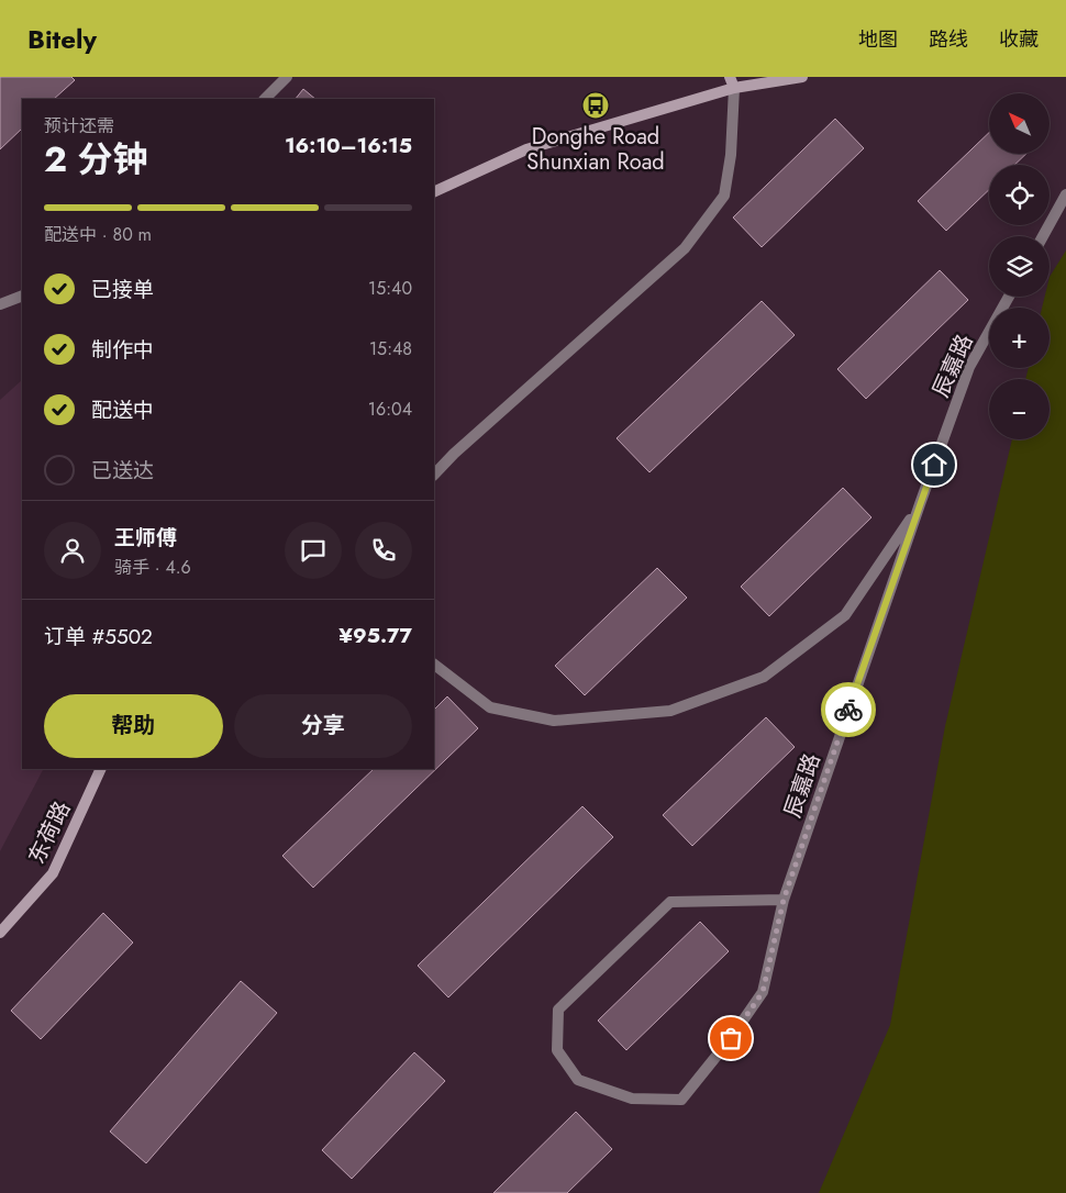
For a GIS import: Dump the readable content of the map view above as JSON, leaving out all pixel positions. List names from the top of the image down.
{
  "streets": {
    "street": ["辰嘉路", "东荷路"]
  },
  "places": {
    "bus stop": ["Donghe Road Shunxian Road"]
  },
  "north": "top left",
  "page": {
    "header": "Bitely",
    "nav": ["地图", "路线", "收藏"],
    "map_buttons": ["+", "−"],
    "heading": ["2 分钟", "预计还需", "16:10–16:15"],
    "panel": [
      "王师傅",
      "骑手 · 4.6",
      "订单 #5502",
      "¥95.77"
    ],
    "bar": "配送中 · 80 m",
    "list": [
      ["已接单", "15:40"],
      ["制作中", "15:48"],
      ["配送中", "16:04"],
      "已送达"
    ],
    "buttons": ["帮助", "分享"]
  }
}
